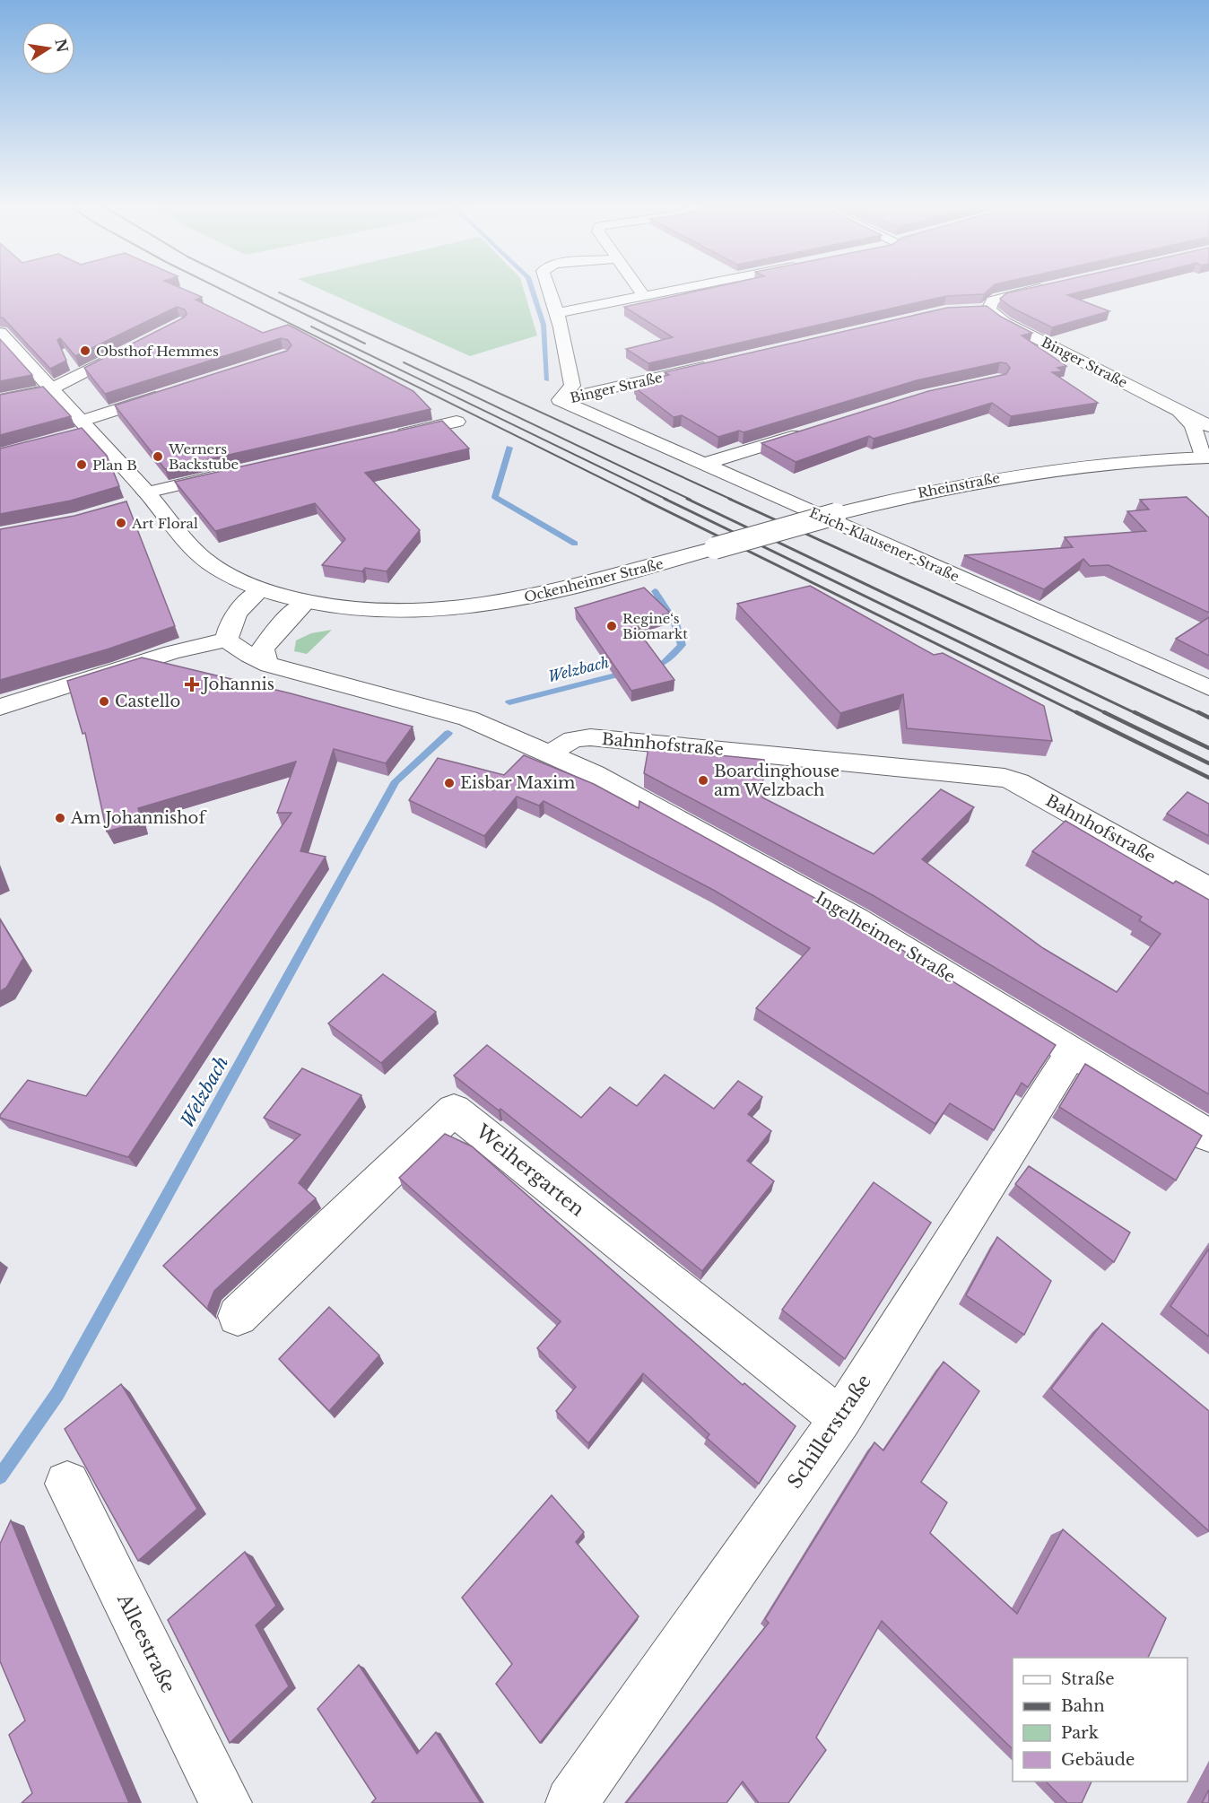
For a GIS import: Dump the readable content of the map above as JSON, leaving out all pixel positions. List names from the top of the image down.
{
  "streets": {
    "street": [
      "Binger Straße",
      "Rheinstraße",
      "Erich-Klausener-Straße",
      "Ockenheimer Straße",
      "Bahnhofstraße",
      "Ingelheimer Straße",
      "Weihergarten",
      "Schillerstraße",
      "Alleestraße"
    ]
  },
  "crossings": [
    ["Binger Straße", "Rheinstraße"],
    ["Binger Straße", "Erich-Klausener-Straße"],
    ["Rheinstraße", "Ockenheimer Straße"],
    ["Bahnhofstraße", "Ingelheimer Straße"],
    ["Ingelheimer Straße", "Schillerstraße"],
    ["Weihergarten", "Schillerstraße"]
  ],
  "water": ["Welzbach"],
  "places": {
    "other": [
      "Obsthof Hemmes",
      "Werners Backstube",
      "Plan B",
      "Art Floral",
      "Regine‘s Biomarkt",
      "Castello",
      "Boardinghouse am Welzbach",
      "Eisbar Maxim",
      "Am Johannishof"
    ],
    "health": ["Johannis"]
  },
  "legend": [
    "Straße",
    "Bahn",
    "Park",
    "Gebäude"
  ],
  "north": "right"
}
